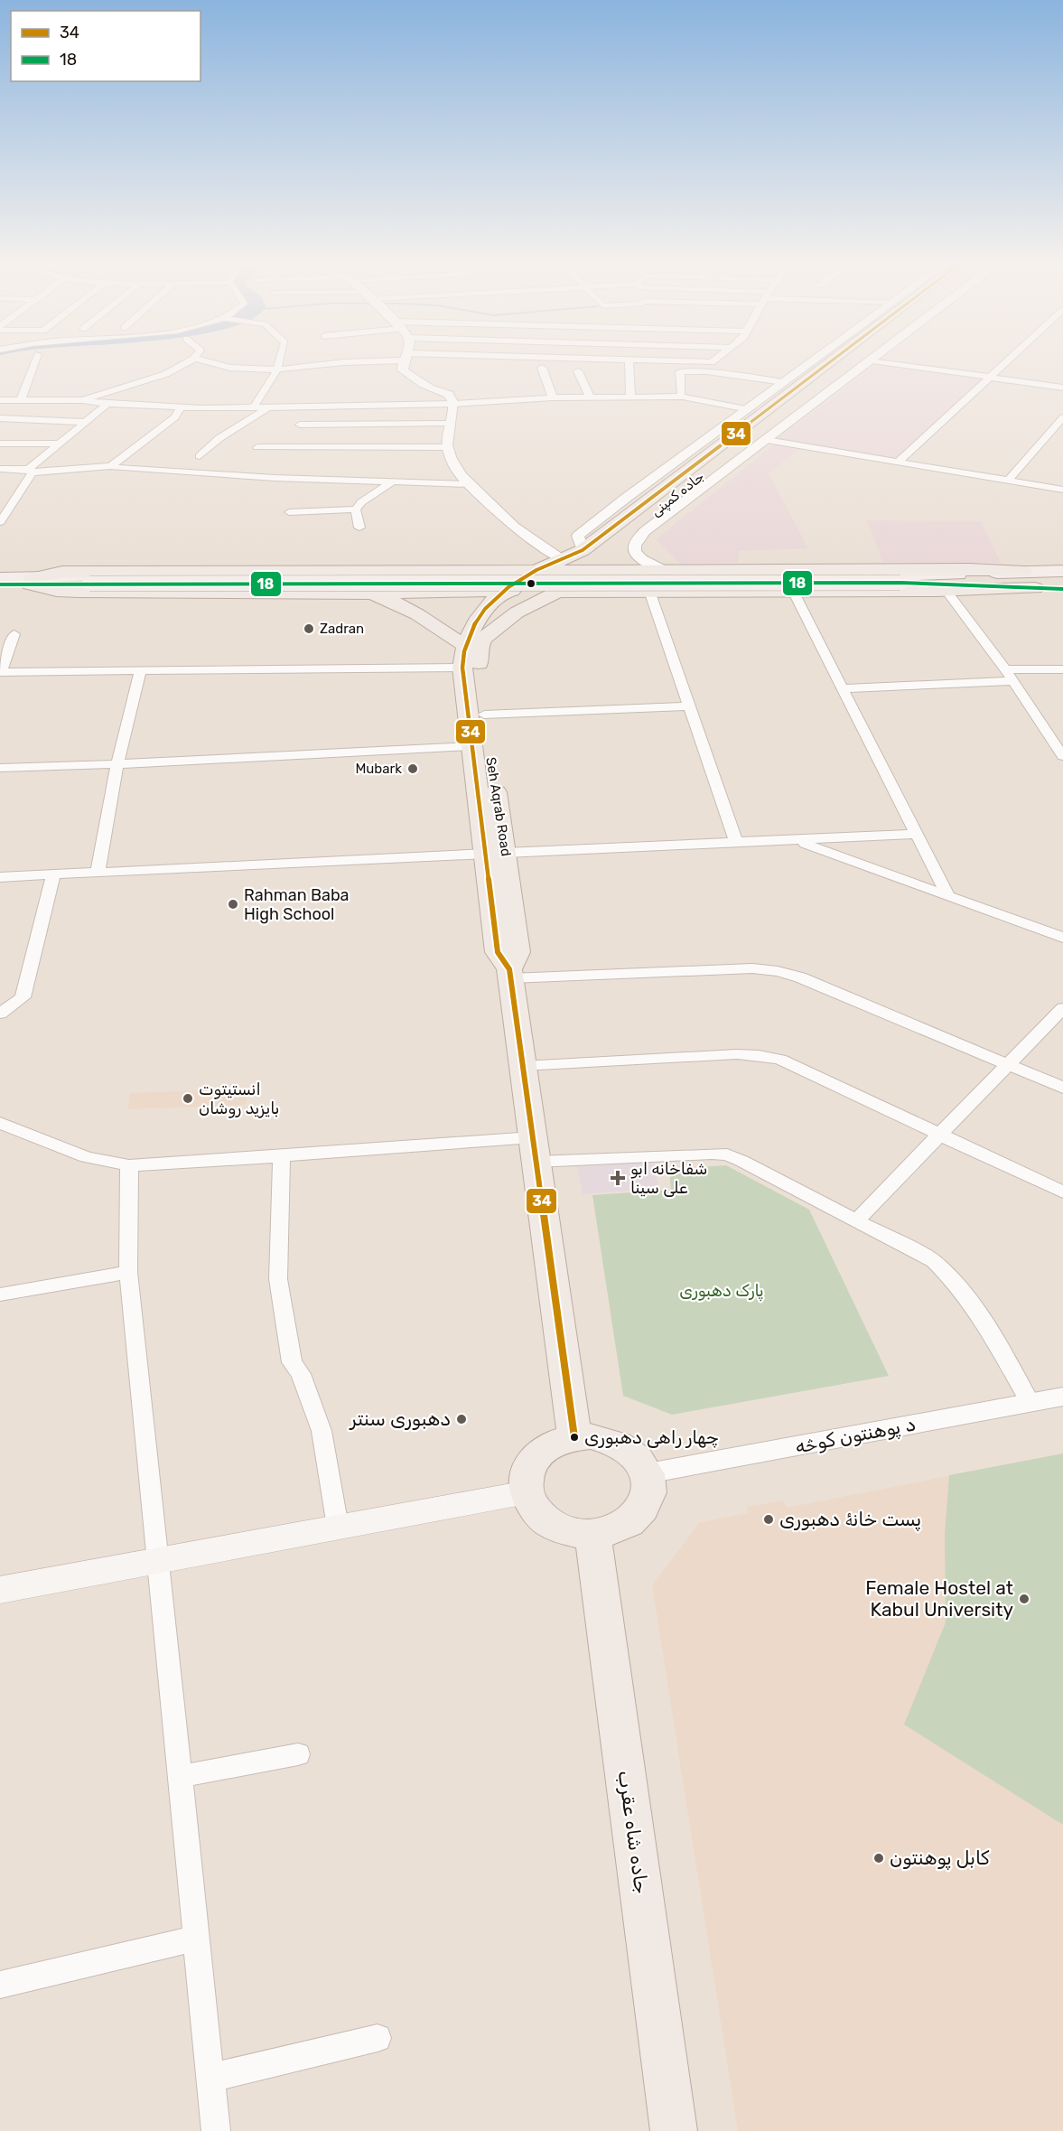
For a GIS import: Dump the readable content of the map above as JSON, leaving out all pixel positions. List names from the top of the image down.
{
  "streets": {
    "highway": ["جاده کمپنی", "Seh Aqrab Road", "جاده شاه عقرب"],
    "street": ["د پوهنتون کوڅه"]
  },
  "crossings": [
    ["جاده کمپنی", "Seh Aqrab Road"],
    ["Seh Aqrab Road", "د پوهنتون کوڅه"],
    ["Seh Aqrab Road", "جاده شاه عقرب"],
    ["د پوهنتون کوڅه", "جاده شاه عقرب"]
  ],
  "parks": ["پارک دهبوری"],
  "places": {
    "other": [
      "Zadran",
      "Mubark",
      "Rahman Baba High School",
      "انستیتوت بایزید روشان",
      "دهبوری سنتر",
      "چهار راهی دهبوری",
      "پست خانۀ دهبوری",
      "Female Hostel at Kabul University",
      "کابل پوهنتون"
    ],
    "health": ["شفاخانه ابو علی سینا"]
  },
  "lines": ["transit line 34", "transit line 18"],
  "legend": ["34", "18"]
}
